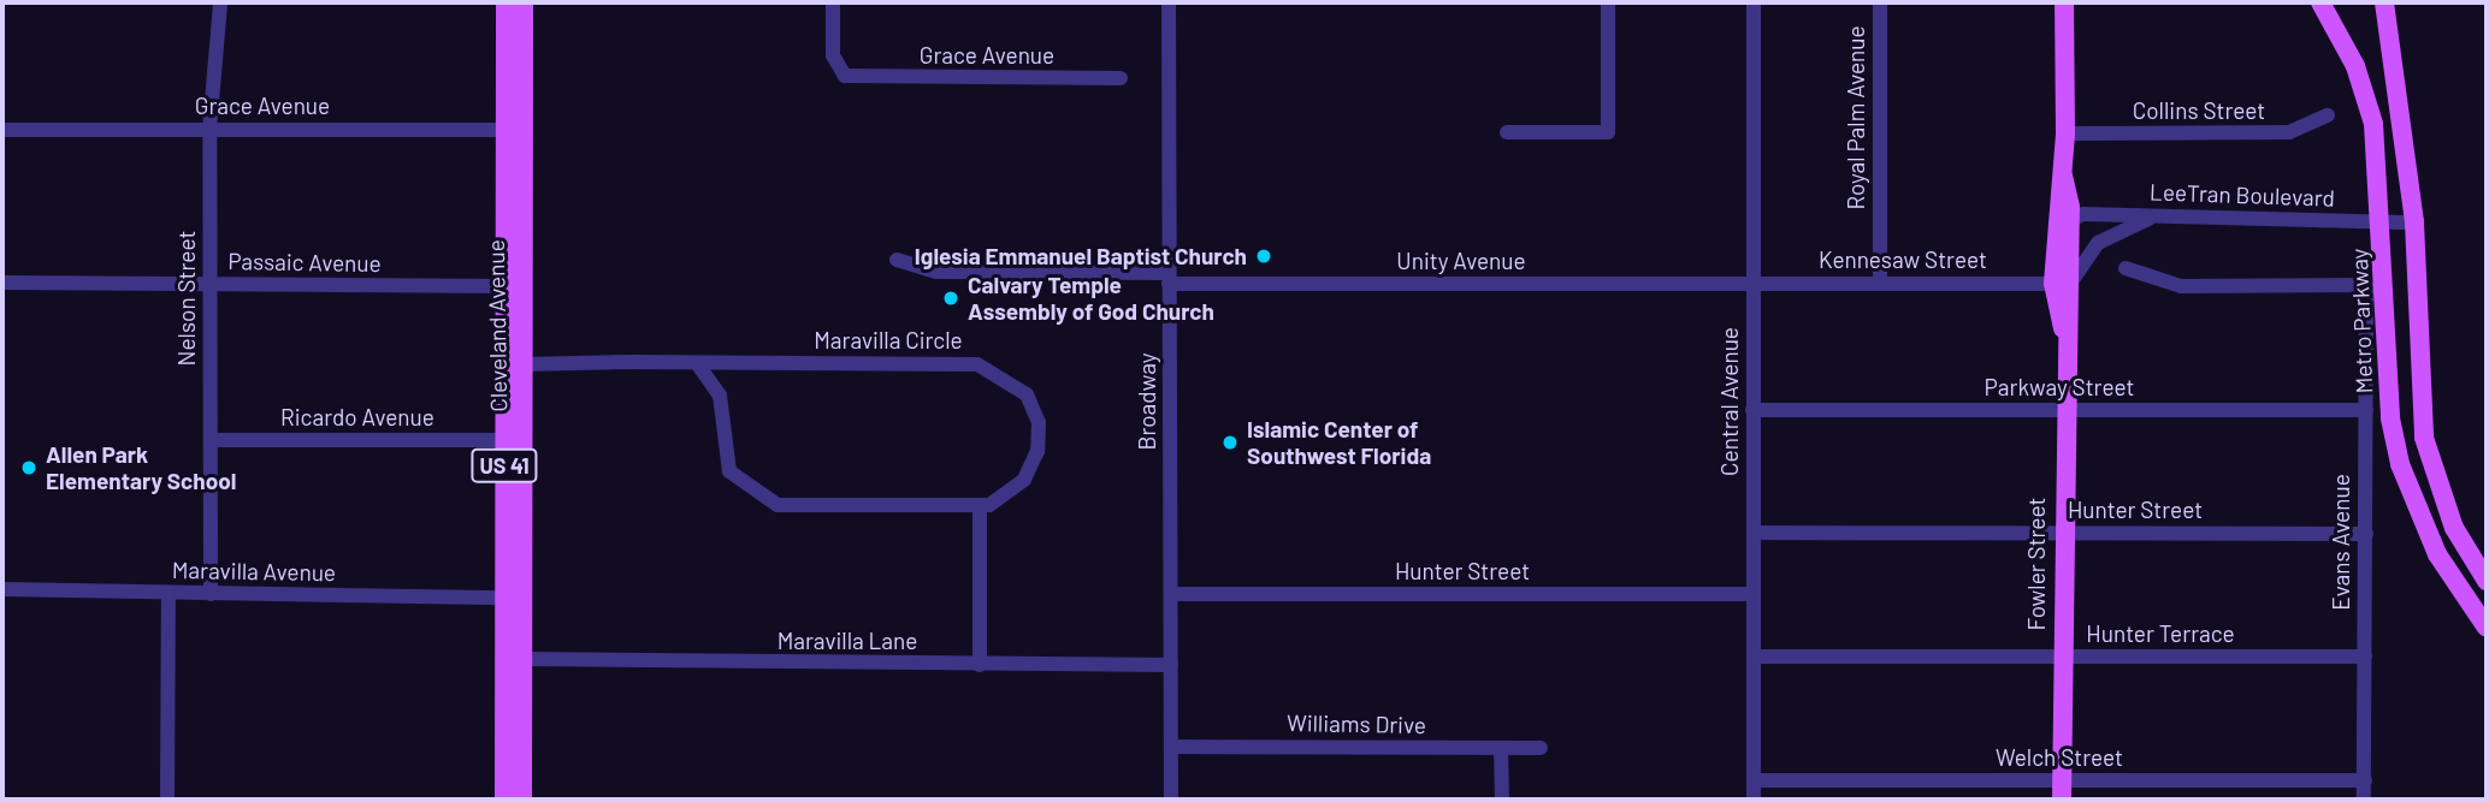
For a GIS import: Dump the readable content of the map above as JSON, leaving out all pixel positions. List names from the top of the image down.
{
  "streets": {
    "main road": [
      "Metro Parkway",
      "Cleveland Avenue",
      "US 41",
      "Fowler Street"
    ],
    "street": [
      "Grace Avenue",
      "Collins Street",
      "Royal Palm Avenue",
      "LeeTran Boulevard",
      "Kennesaw Street",
      "Unity Avenue",
      "Passaic Avenue",
      "Nelson Street",
      "Maravilla Circle",
      "Parkway Street",
      "Broadway",
      "Central Avenue",
      "Ricardo Avenue",
      "Hunter Street",
      "Evans Avenue",
      "Maravilla Avenue",
      "Hunter Terrace",
      "Maravilla Lane",
      "Williams Drive",
      "Welch Street"
    ]
  },
  "crossings": [
    ["Grace Avenue", "Nelson Street"],
    ["Grace Avenue", "Cleveland Avenue"],
    ["Collins Street", "Fowler Street"],
    ["Royal Palm Avenue", "Kennesaw Street"],
    ["LeeTran Boulevard", "Metro Parkway"],
    ["LeeTran Boulevard", "Fowler Street"],
    ["Kennesaw Street", "Unity Avenue"],
    ["Kennesaw Street", "Central Avenue"],
    ["Kennesaw Street", "Fowler Street"],
    ["Unity Avenue", "Broadway"],
    ["Unity Avenue", "Central Avenue"],
    ["Passaic Avenue", "Nelson Street"],
    ["Passaic Avenue", "Cleveland Avenue"],
    ["Nelson Street", "Ricardo Avenue"],
    ["Nelson Street", "Maravilla Avenue"],
    ["Cleveland Avenue", "Maravilla Circle"],
    ["Cleveland Avenue", "Ricardo Avenue"],
    ["Cleveland Avenue", "Maravilla Avenue"],
    ["Cleveland Avenue", "Maravilla Lane"],
    ["Parkway Street", "Central Avenue"],
    ["Parkway Street", "Evans Avenue"],
    ["Parkway Street", "Fowler Street"],
    ["Broadway", "Hunter Street"],
    ["Broadway", "Maravilla Lane"],
    ["Broadway", "Williams Drive"],
    ["Central Avenue", "Hunter Street"],
    ["Central Avenue", "Hunter Terrace"],
    ["Central Avenue", "Welch Street"],
    ["Hunter Street", "Evans Avenue"],
    ["Hunter Street", "Fowler Street"],
    ["Evans Avenue", "Hunter Terrace"],
    ["Evans Avenue", "Welch Street"],
    ["Fowler Street", "Hunter Terrace"],
    ["Fowler Street", "Welch Street"]
  ],
  "places": [
    "Iglesia Emmanuel Baptist Church",
    "Calvary Temple Assembly of God Church",
    "Islamic Center of Southwest Florida",
    "Allen Park Elementary School"
  ]
}
